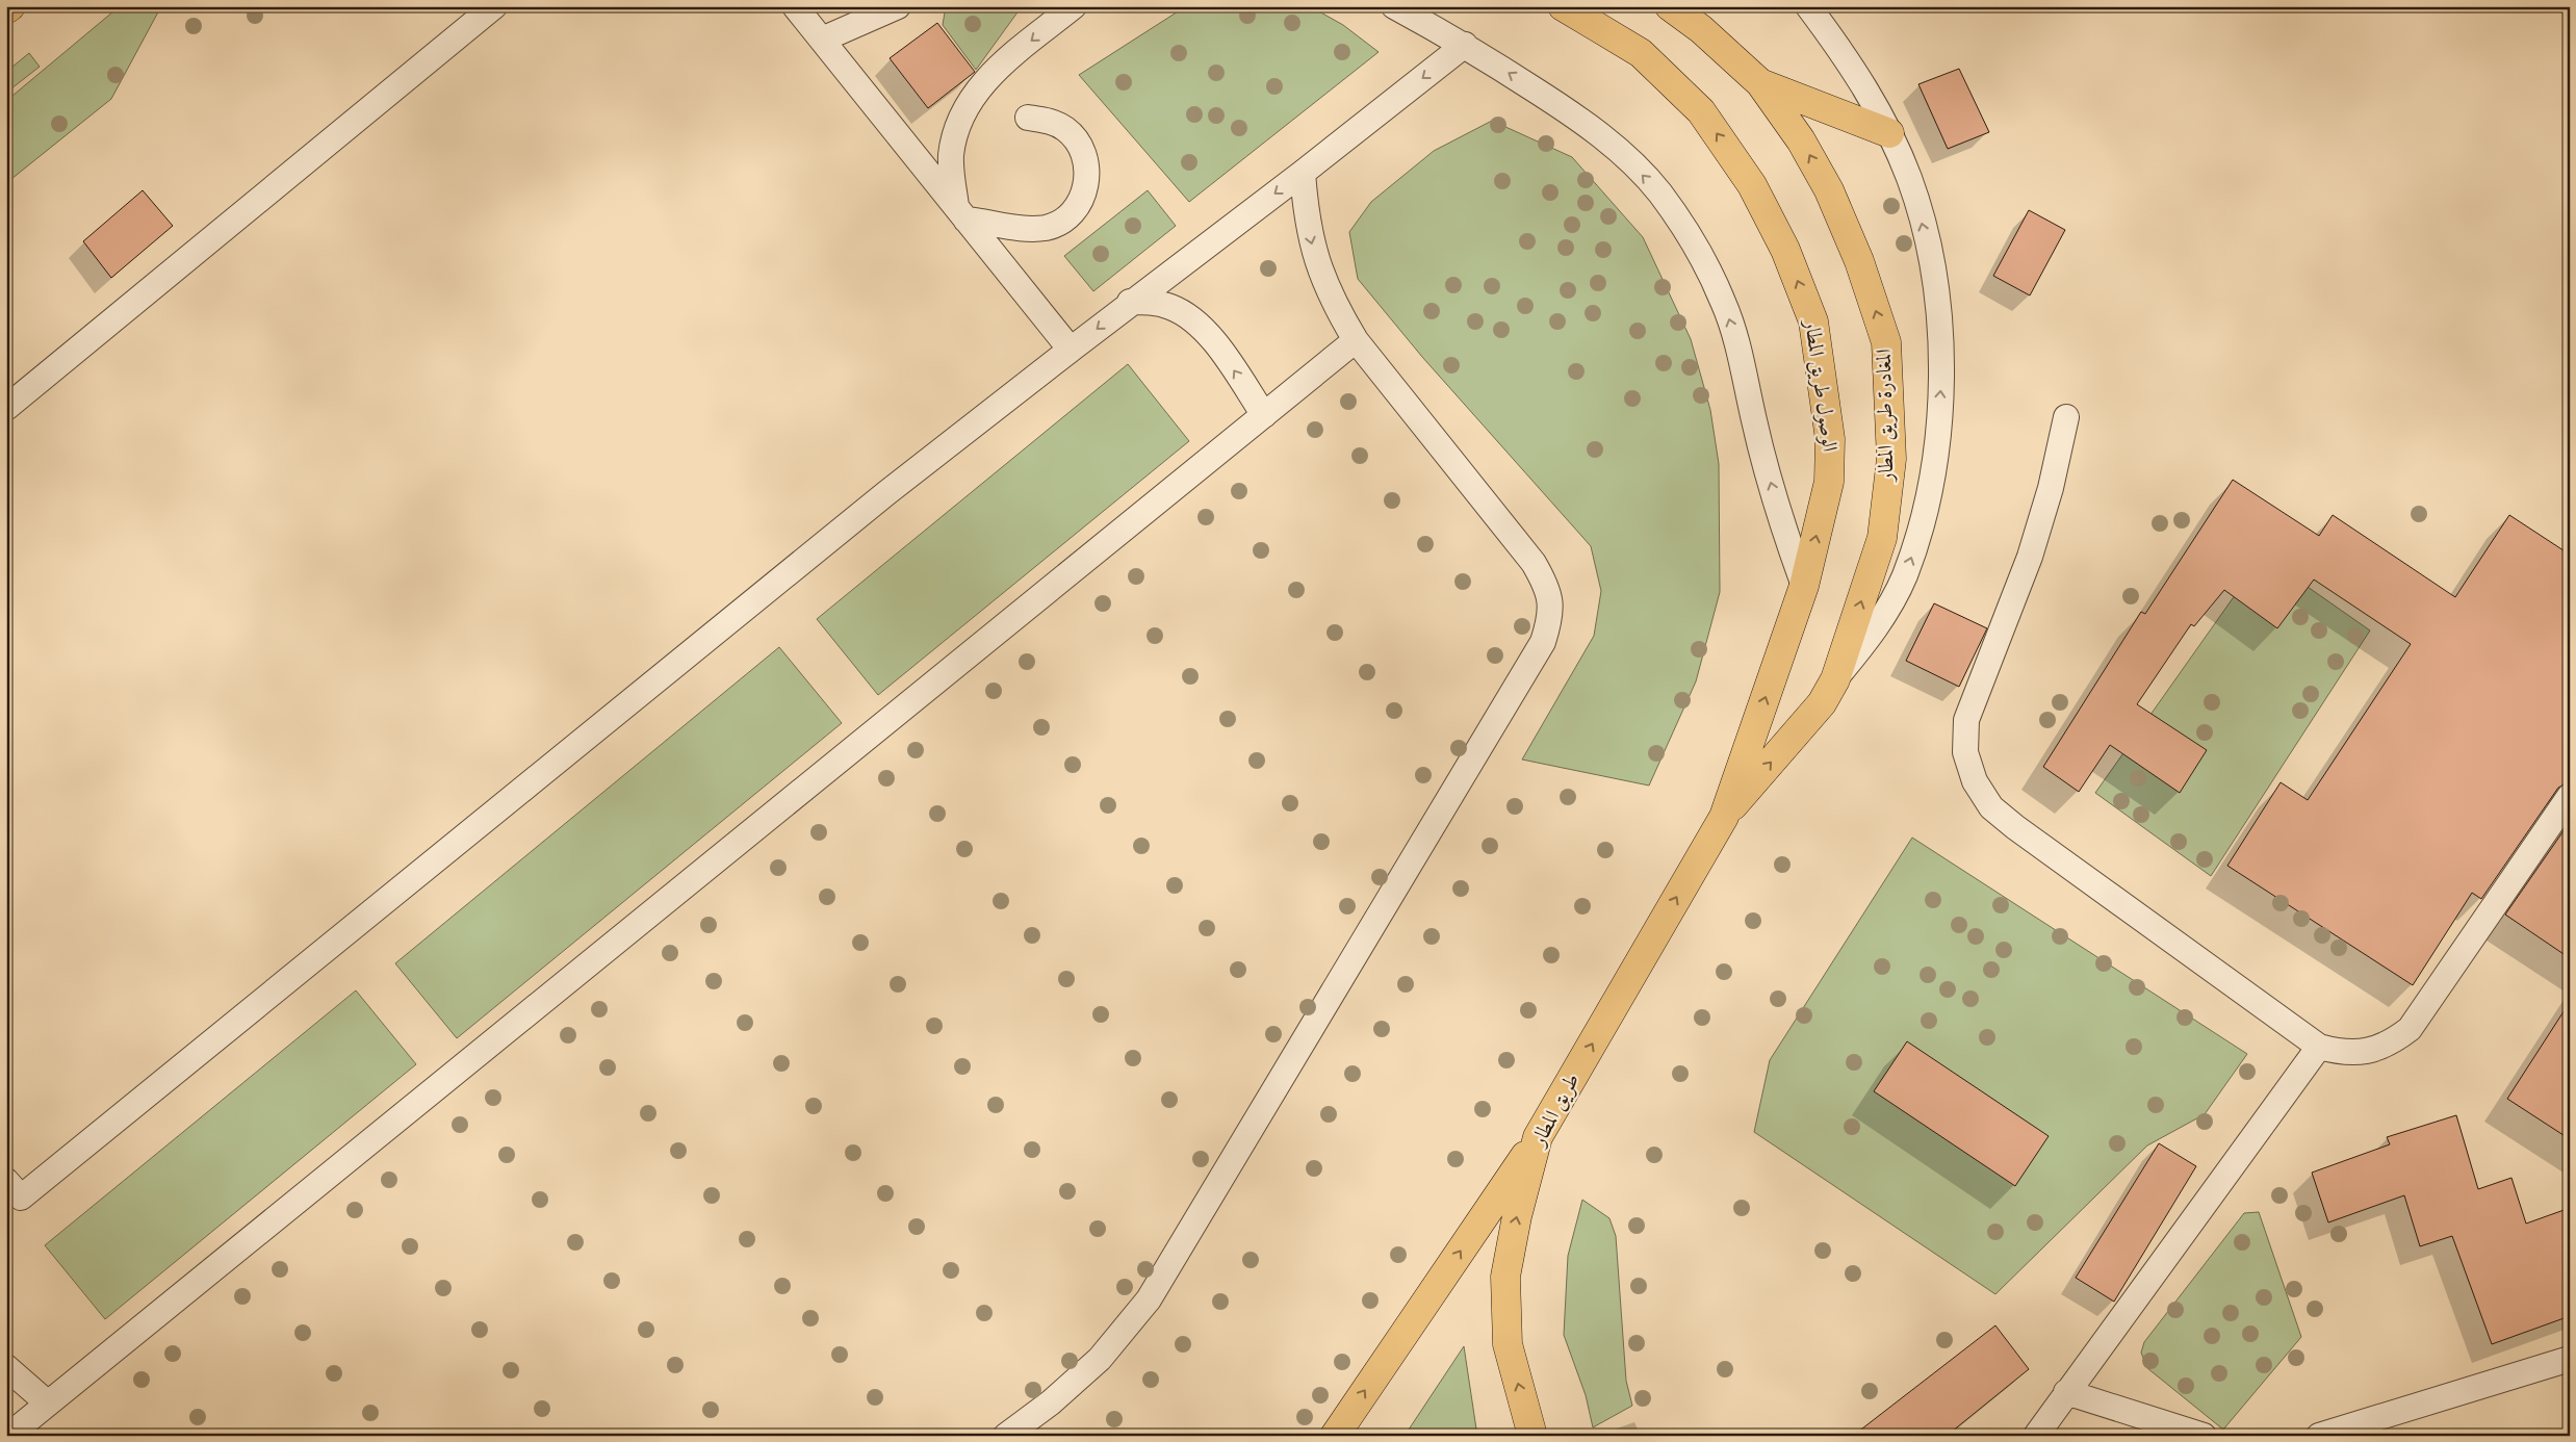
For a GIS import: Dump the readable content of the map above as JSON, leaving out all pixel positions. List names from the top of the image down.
{
  "streets": {
    "main road": ["الوصول طريق المطار", "المغادرة طريق المطار", "طريق المطار"]
  },
  "crossings": [
    ["الوصول طريق المطار", "المغادرة طريق المطار"],
    ["الوصول طريق المطار", "طريق المطار"],
    ["المغادرة طريق المطار", "طريق المطار"]
  ],
  "one_way": ["الوصول طريق المطار", "المغادرة طريق المطار"]
}
